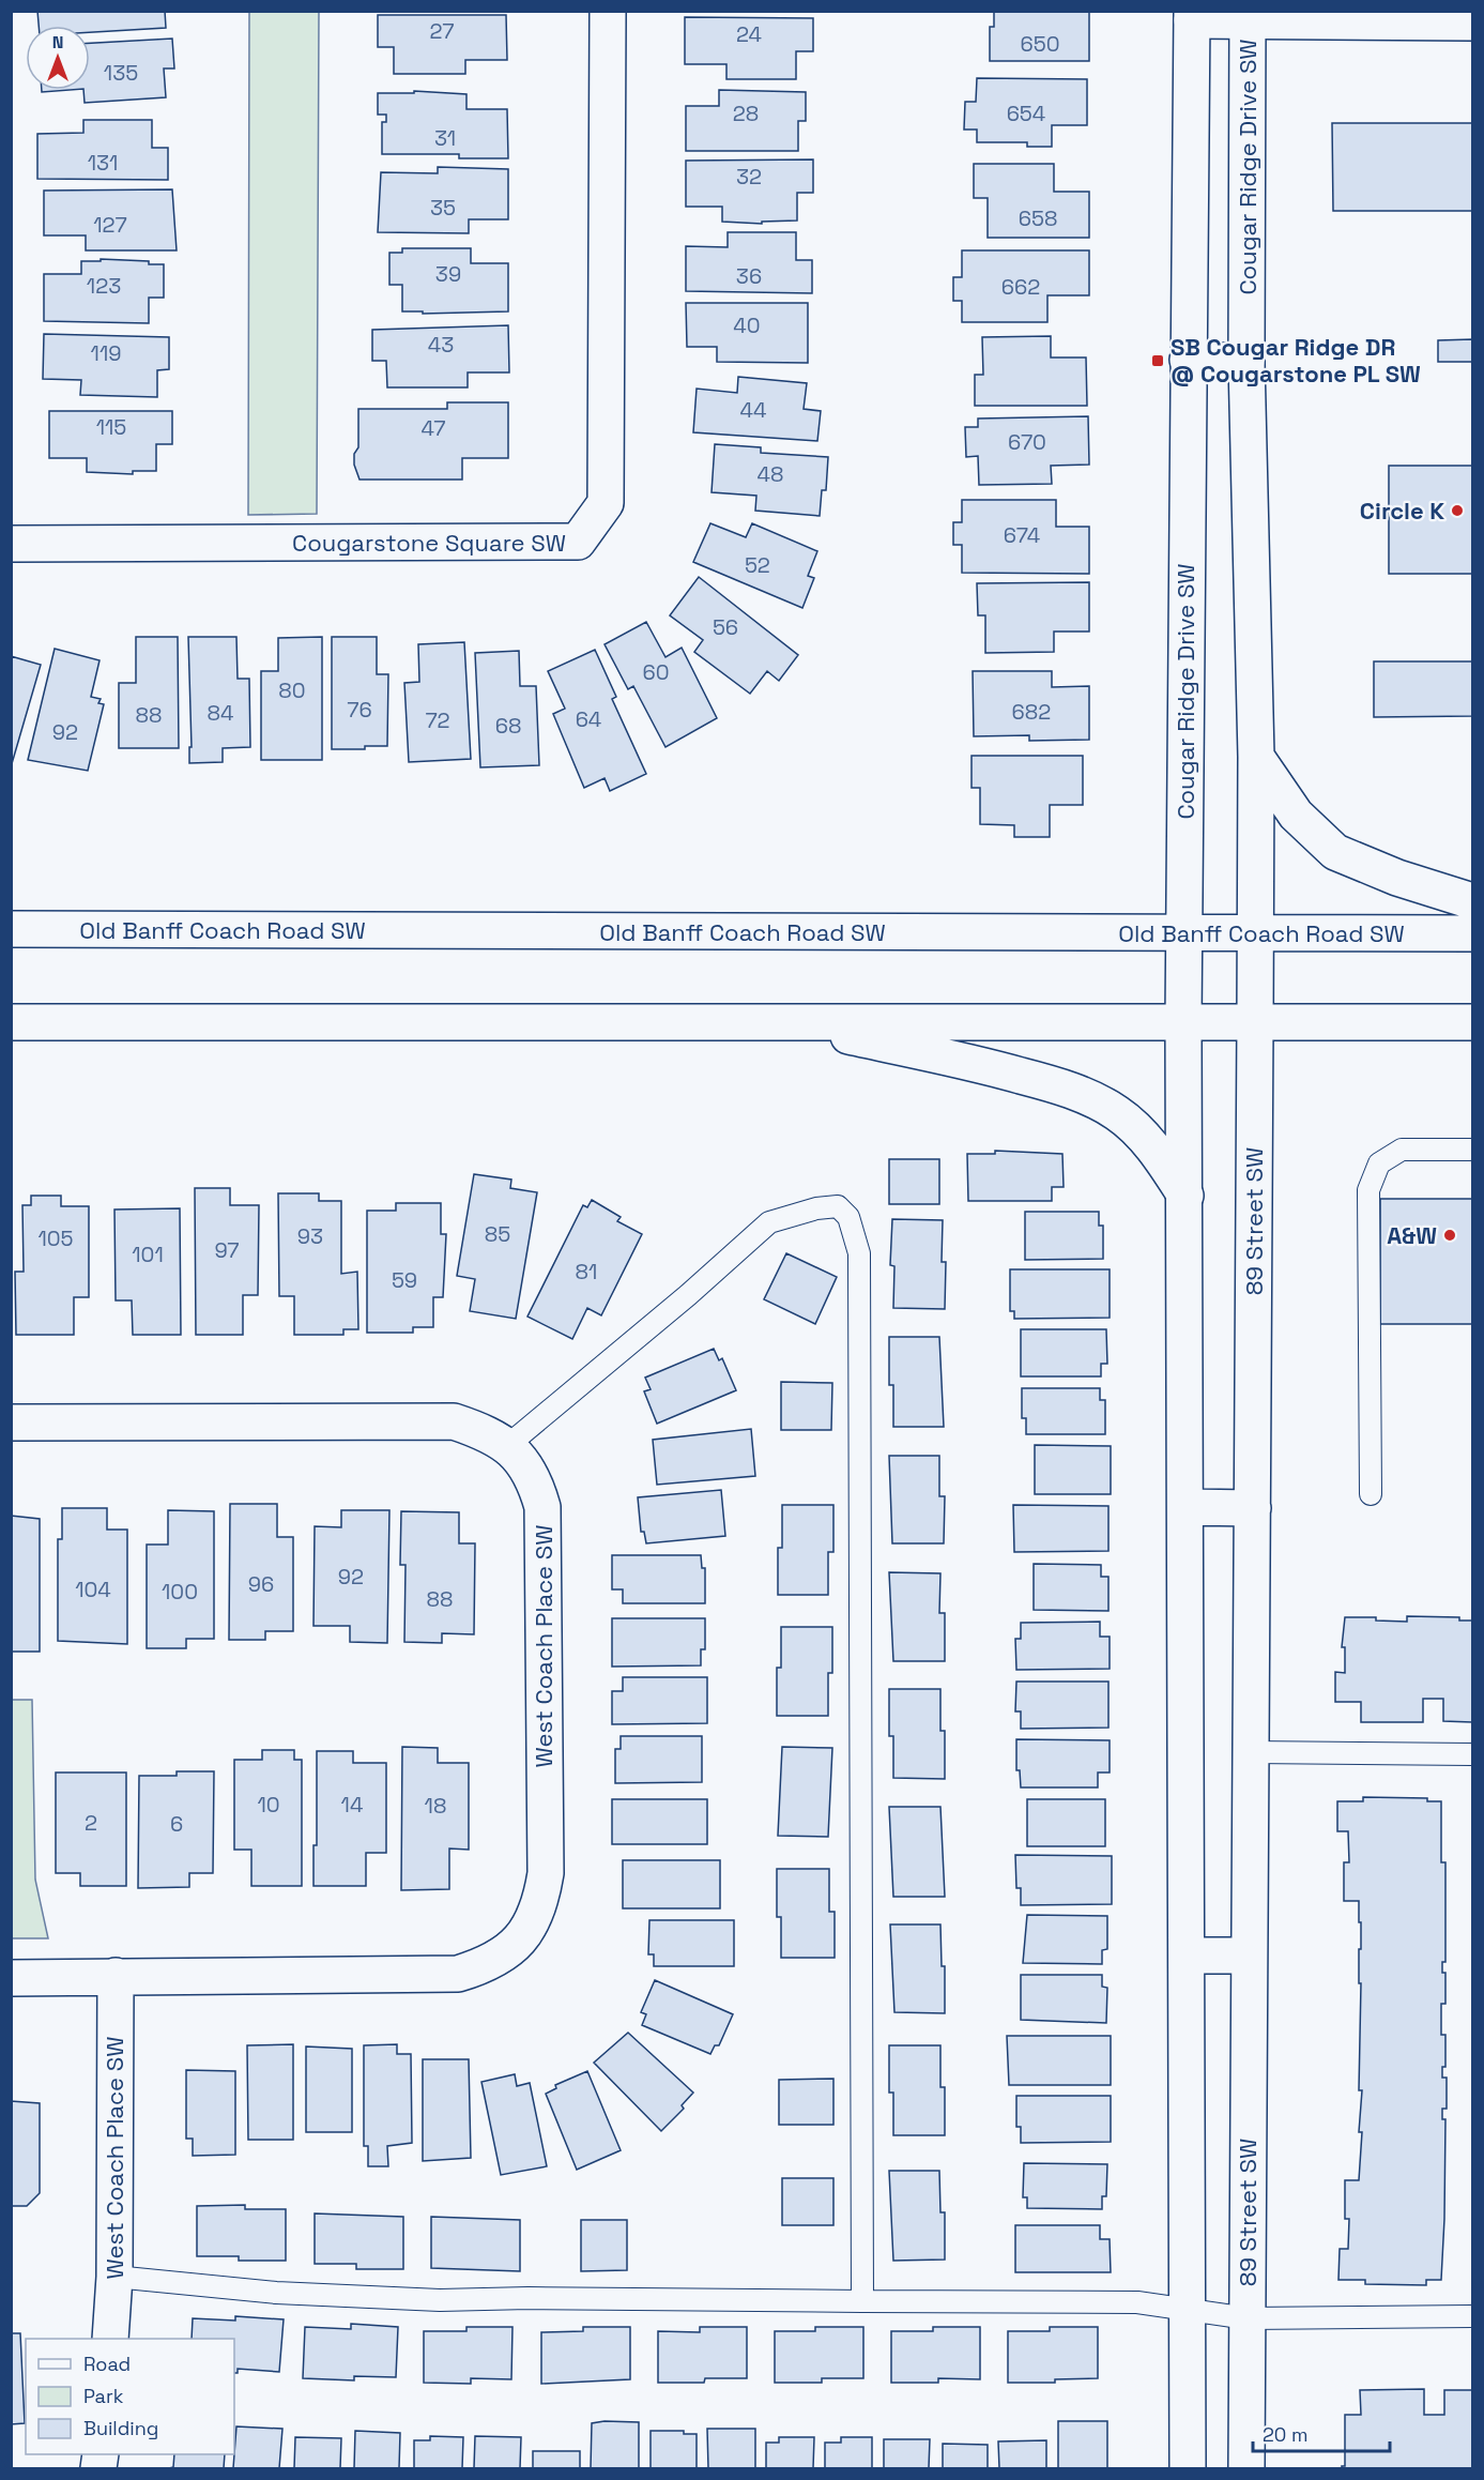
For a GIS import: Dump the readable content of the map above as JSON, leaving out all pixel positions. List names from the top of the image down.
{
  "streets": {
    "street": [
      "Cougar Ridge Drive SW",
      "Cougarstone Square SW",
      "Old Banff Coach Road SW",
      "89 Street SW",
      "West Coach Place SW"
    ]
  },
  "crossings": [
    ["Cougar Ridge Drive SW", "Old Banff Coach Road SW"],
    ["Cougar Ridge Drive SW", "89 Street SW"],
    ["Old Banff Coach Road SW", "89 Street SW"]
  ],
  "places": {
    "transit": ["SB Cougar Ridge DR @ Cougarstone PL SW"],
    "other": ["Circle K", "A&W"]
  },
  "house_numbers": [
    "27",
    "24",
    "650",
    "135",
    "28",
    "654",
    "31",
    "131",
    "32",
    "35",
    "658",
    "127",
    "39",
    "36",
    "123",
    "662",
    "40",
    "43",
    "119",
    "44",
    "115",
    "47",
    "670",
    "48",
    "674",
    "52",
    "56",
    "60",
    "80",
    "76",
    "682",
    "84",
    "88",
    "64",
    "72",
    "68",
    "92",
    "85",
    "93",
    "105",
    "97",
    "101",
    "81",
    "59",
    "92",
    "96",
    "104",
    "100",
    "88",
    "10",
    "14",
    "18",
    "2",
    "6"
  ],
  "legend": ["Road", "Park", "Building"],
  "scale_bar": "20 m",
  "north": "top"
}
